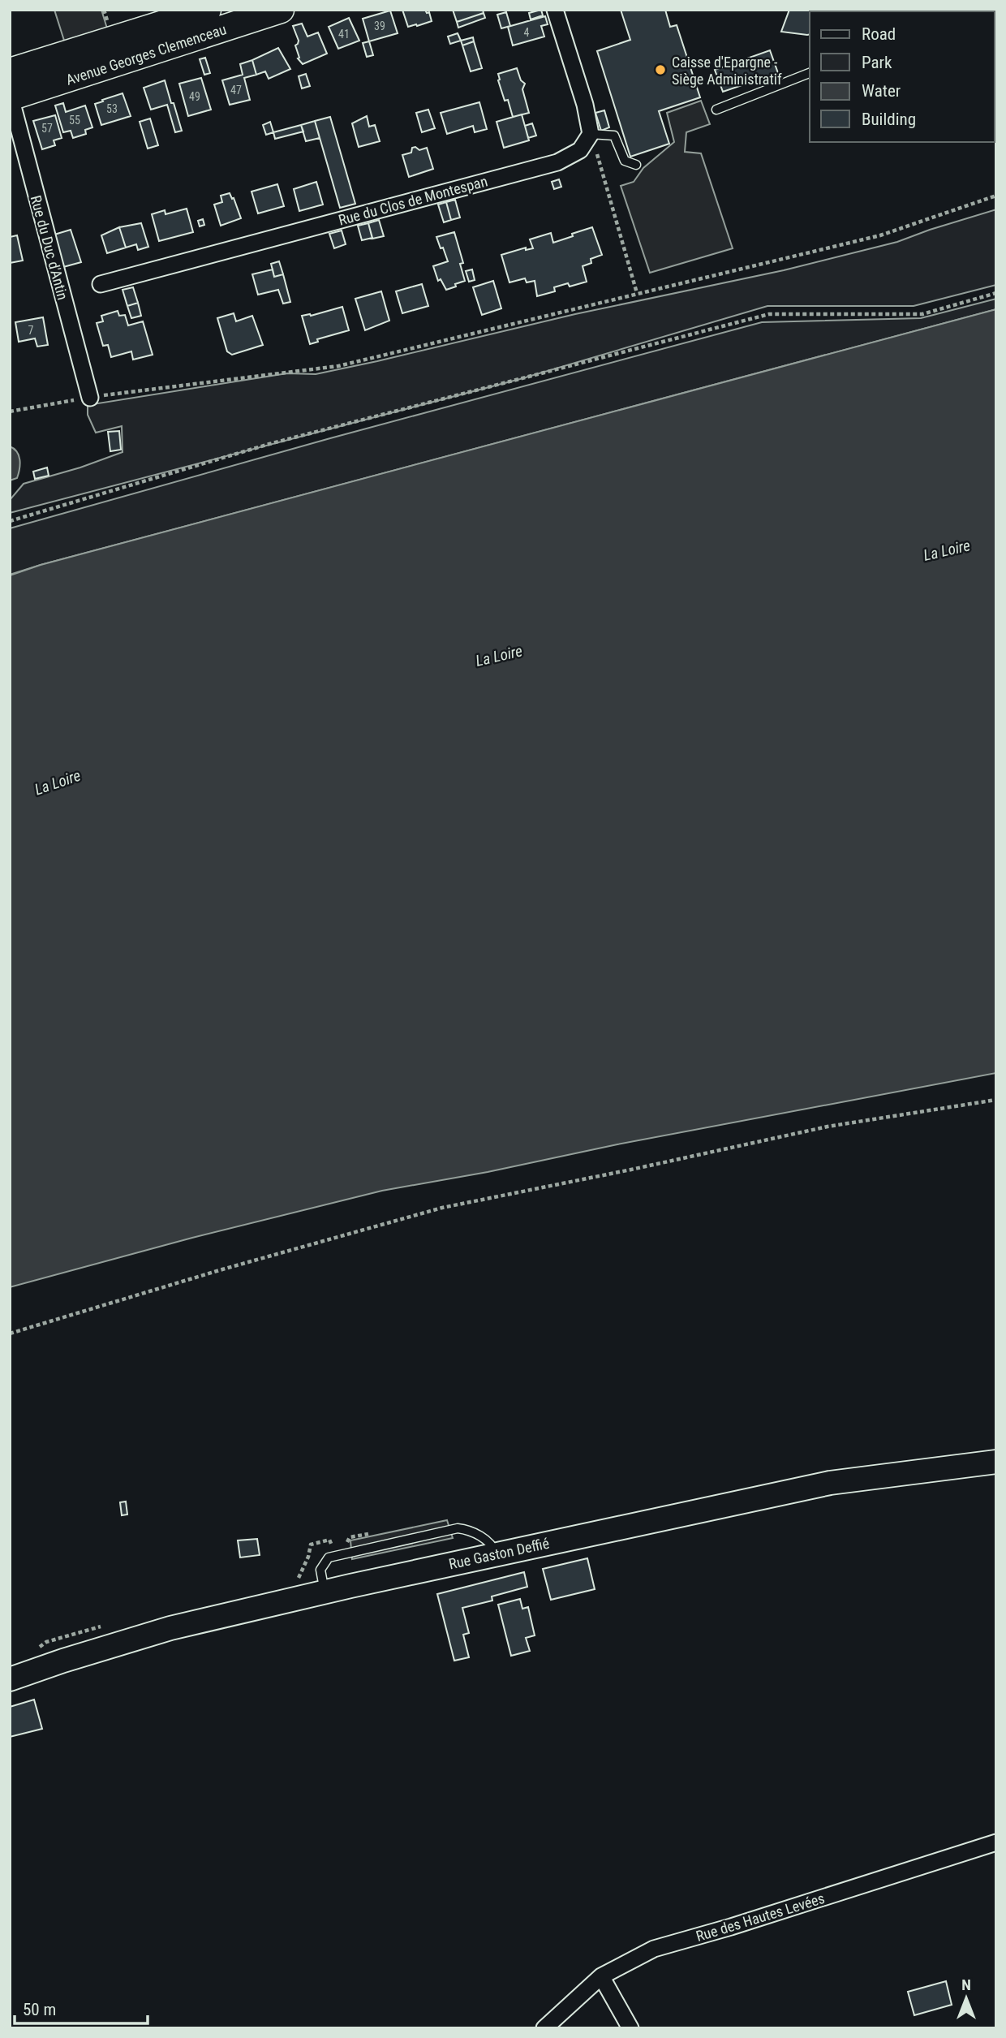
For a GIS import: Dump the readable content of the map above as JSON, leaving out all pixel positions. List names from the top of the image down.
{
  "streets": {
    "main road": ["Avenue Georges Clemenceau", "Rue Gaston Deffié"],
    "street": ["Rue du Clos de Montespan", "Rue du Duc d'Antin", "Rue des Hautes Levées"]
  },
  "crossings": [
    ["Avenue Georges Clemenceau", "Rue du Duc d'Antin"]
  ],
  "water": ["La Loire"],
  "places": ["Caisse d'Epargne - Siège Administratif"],
  "house_numbers": [
    "39",
    "4",
    "41",
    "47",
    "49",
    "53",
    "55",
    "57",
    "7"
  ],
  "legend": [
    "Road",
    "Park",
    "Water",
    "Building"
  ],
  "scale_bar": "50 m",
  "north": "top"
}
